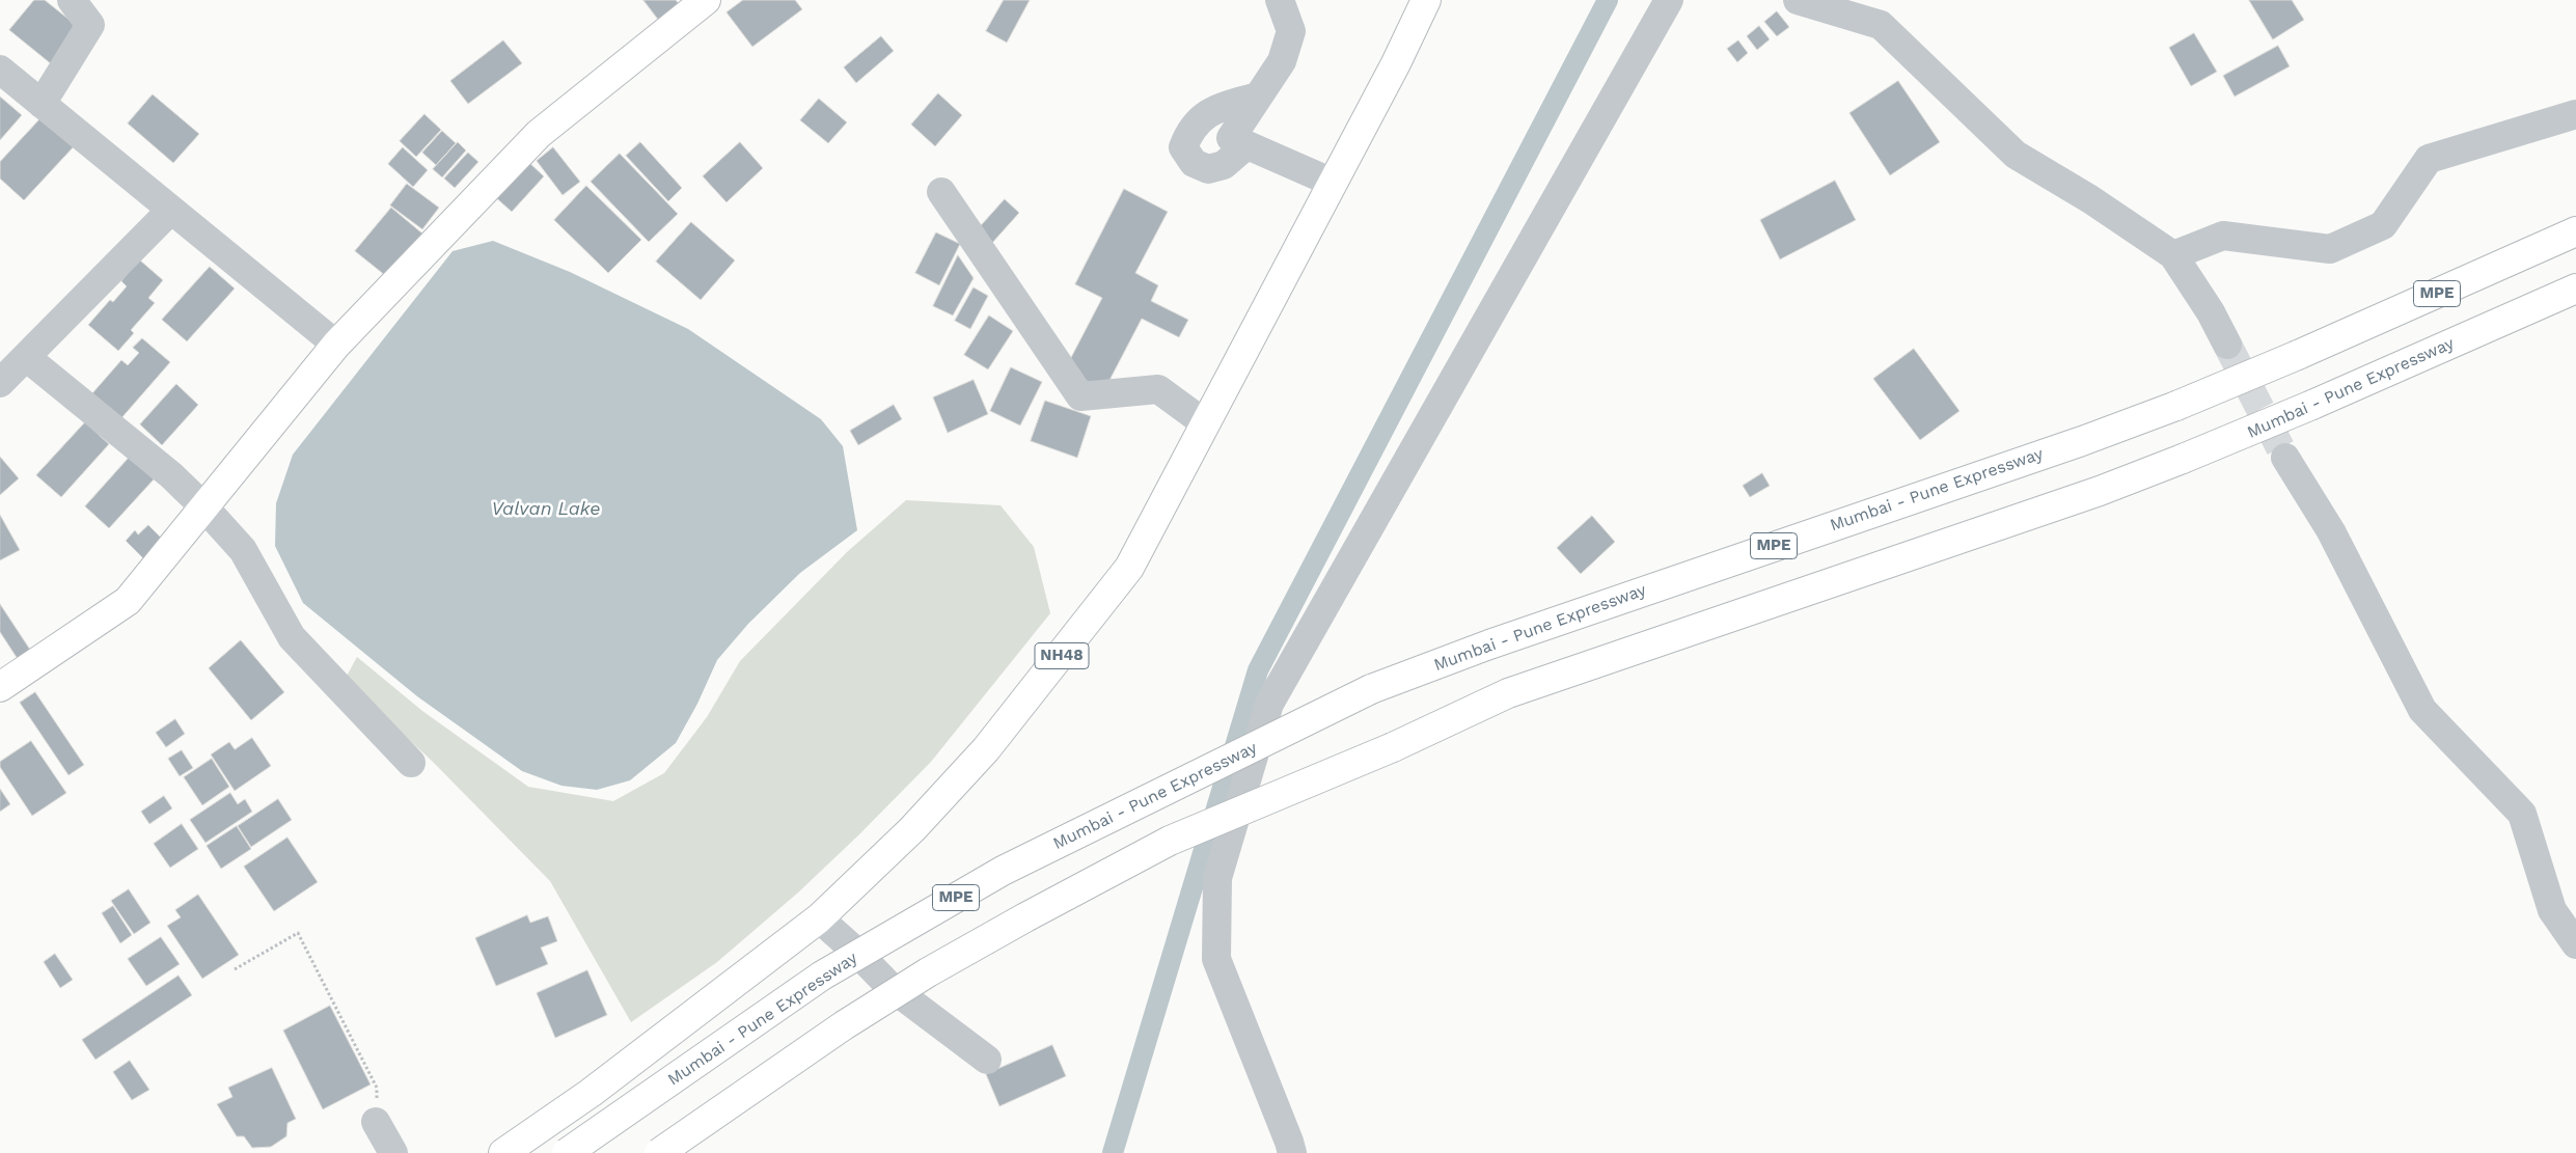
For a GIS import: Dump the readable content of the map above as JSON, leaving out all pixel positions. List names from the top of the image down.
{
  "streets": {
    "main road": ["MPE", "Mumbai - Pune Expressway", "NH48"]
  },
  "water": ["Valvan Lake"]
}
